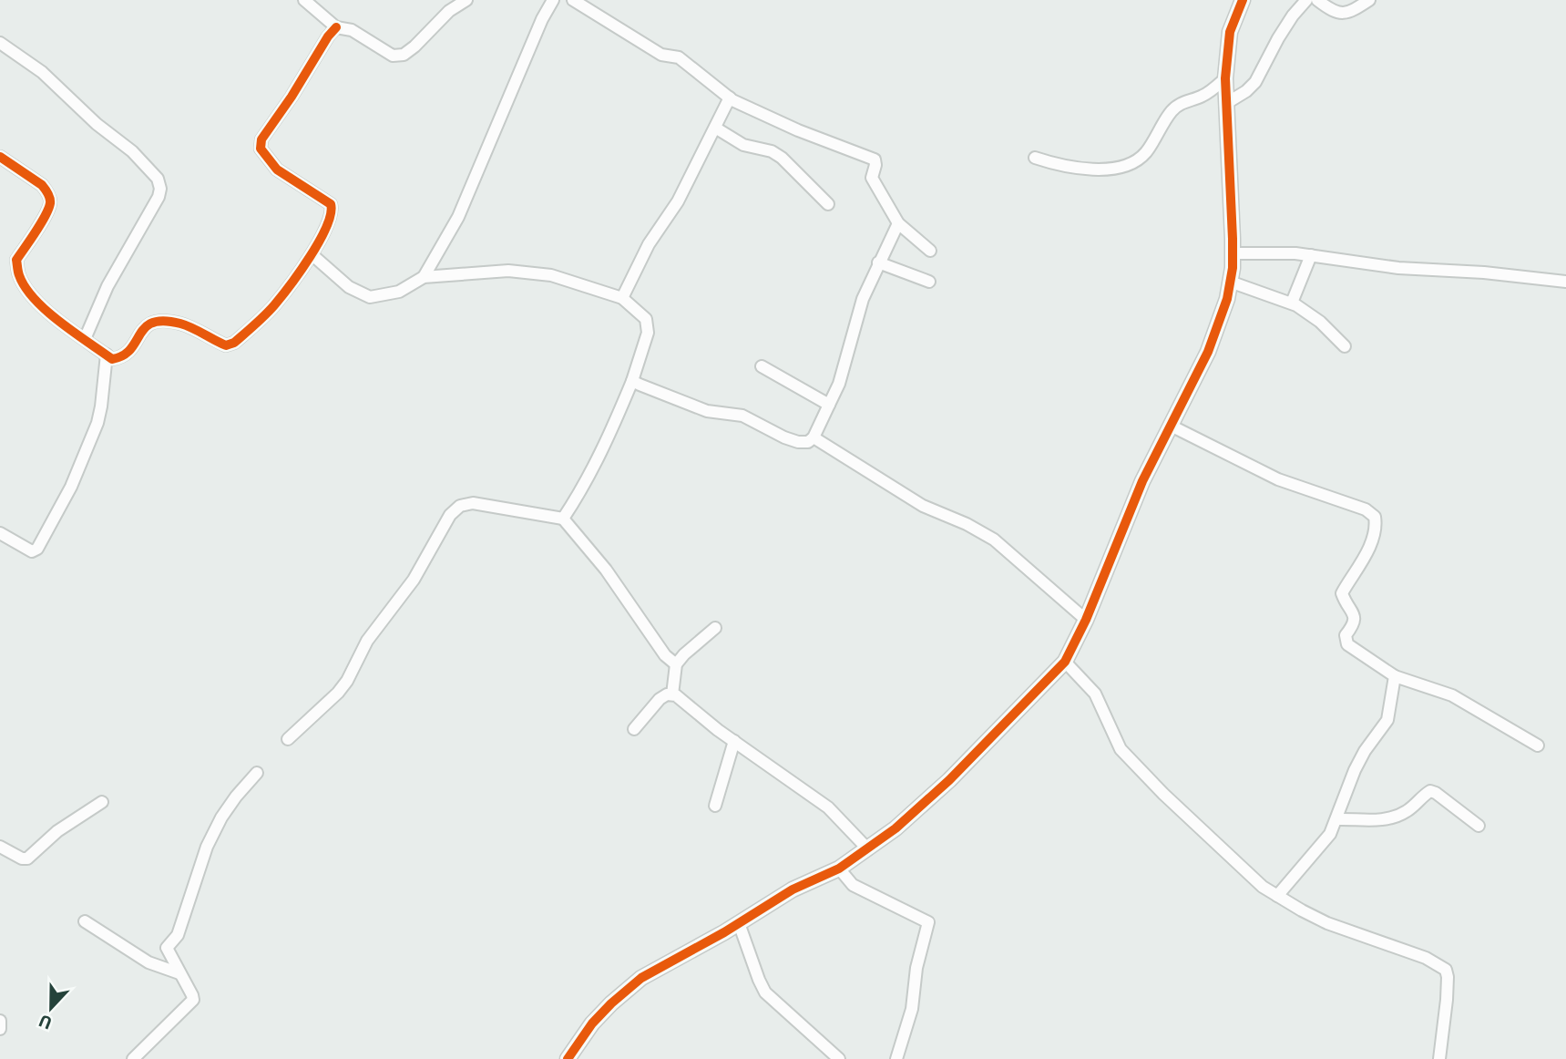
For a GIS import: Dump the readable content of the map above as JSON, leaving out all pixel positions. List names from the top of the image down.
{
  "north": "bottom"
}
